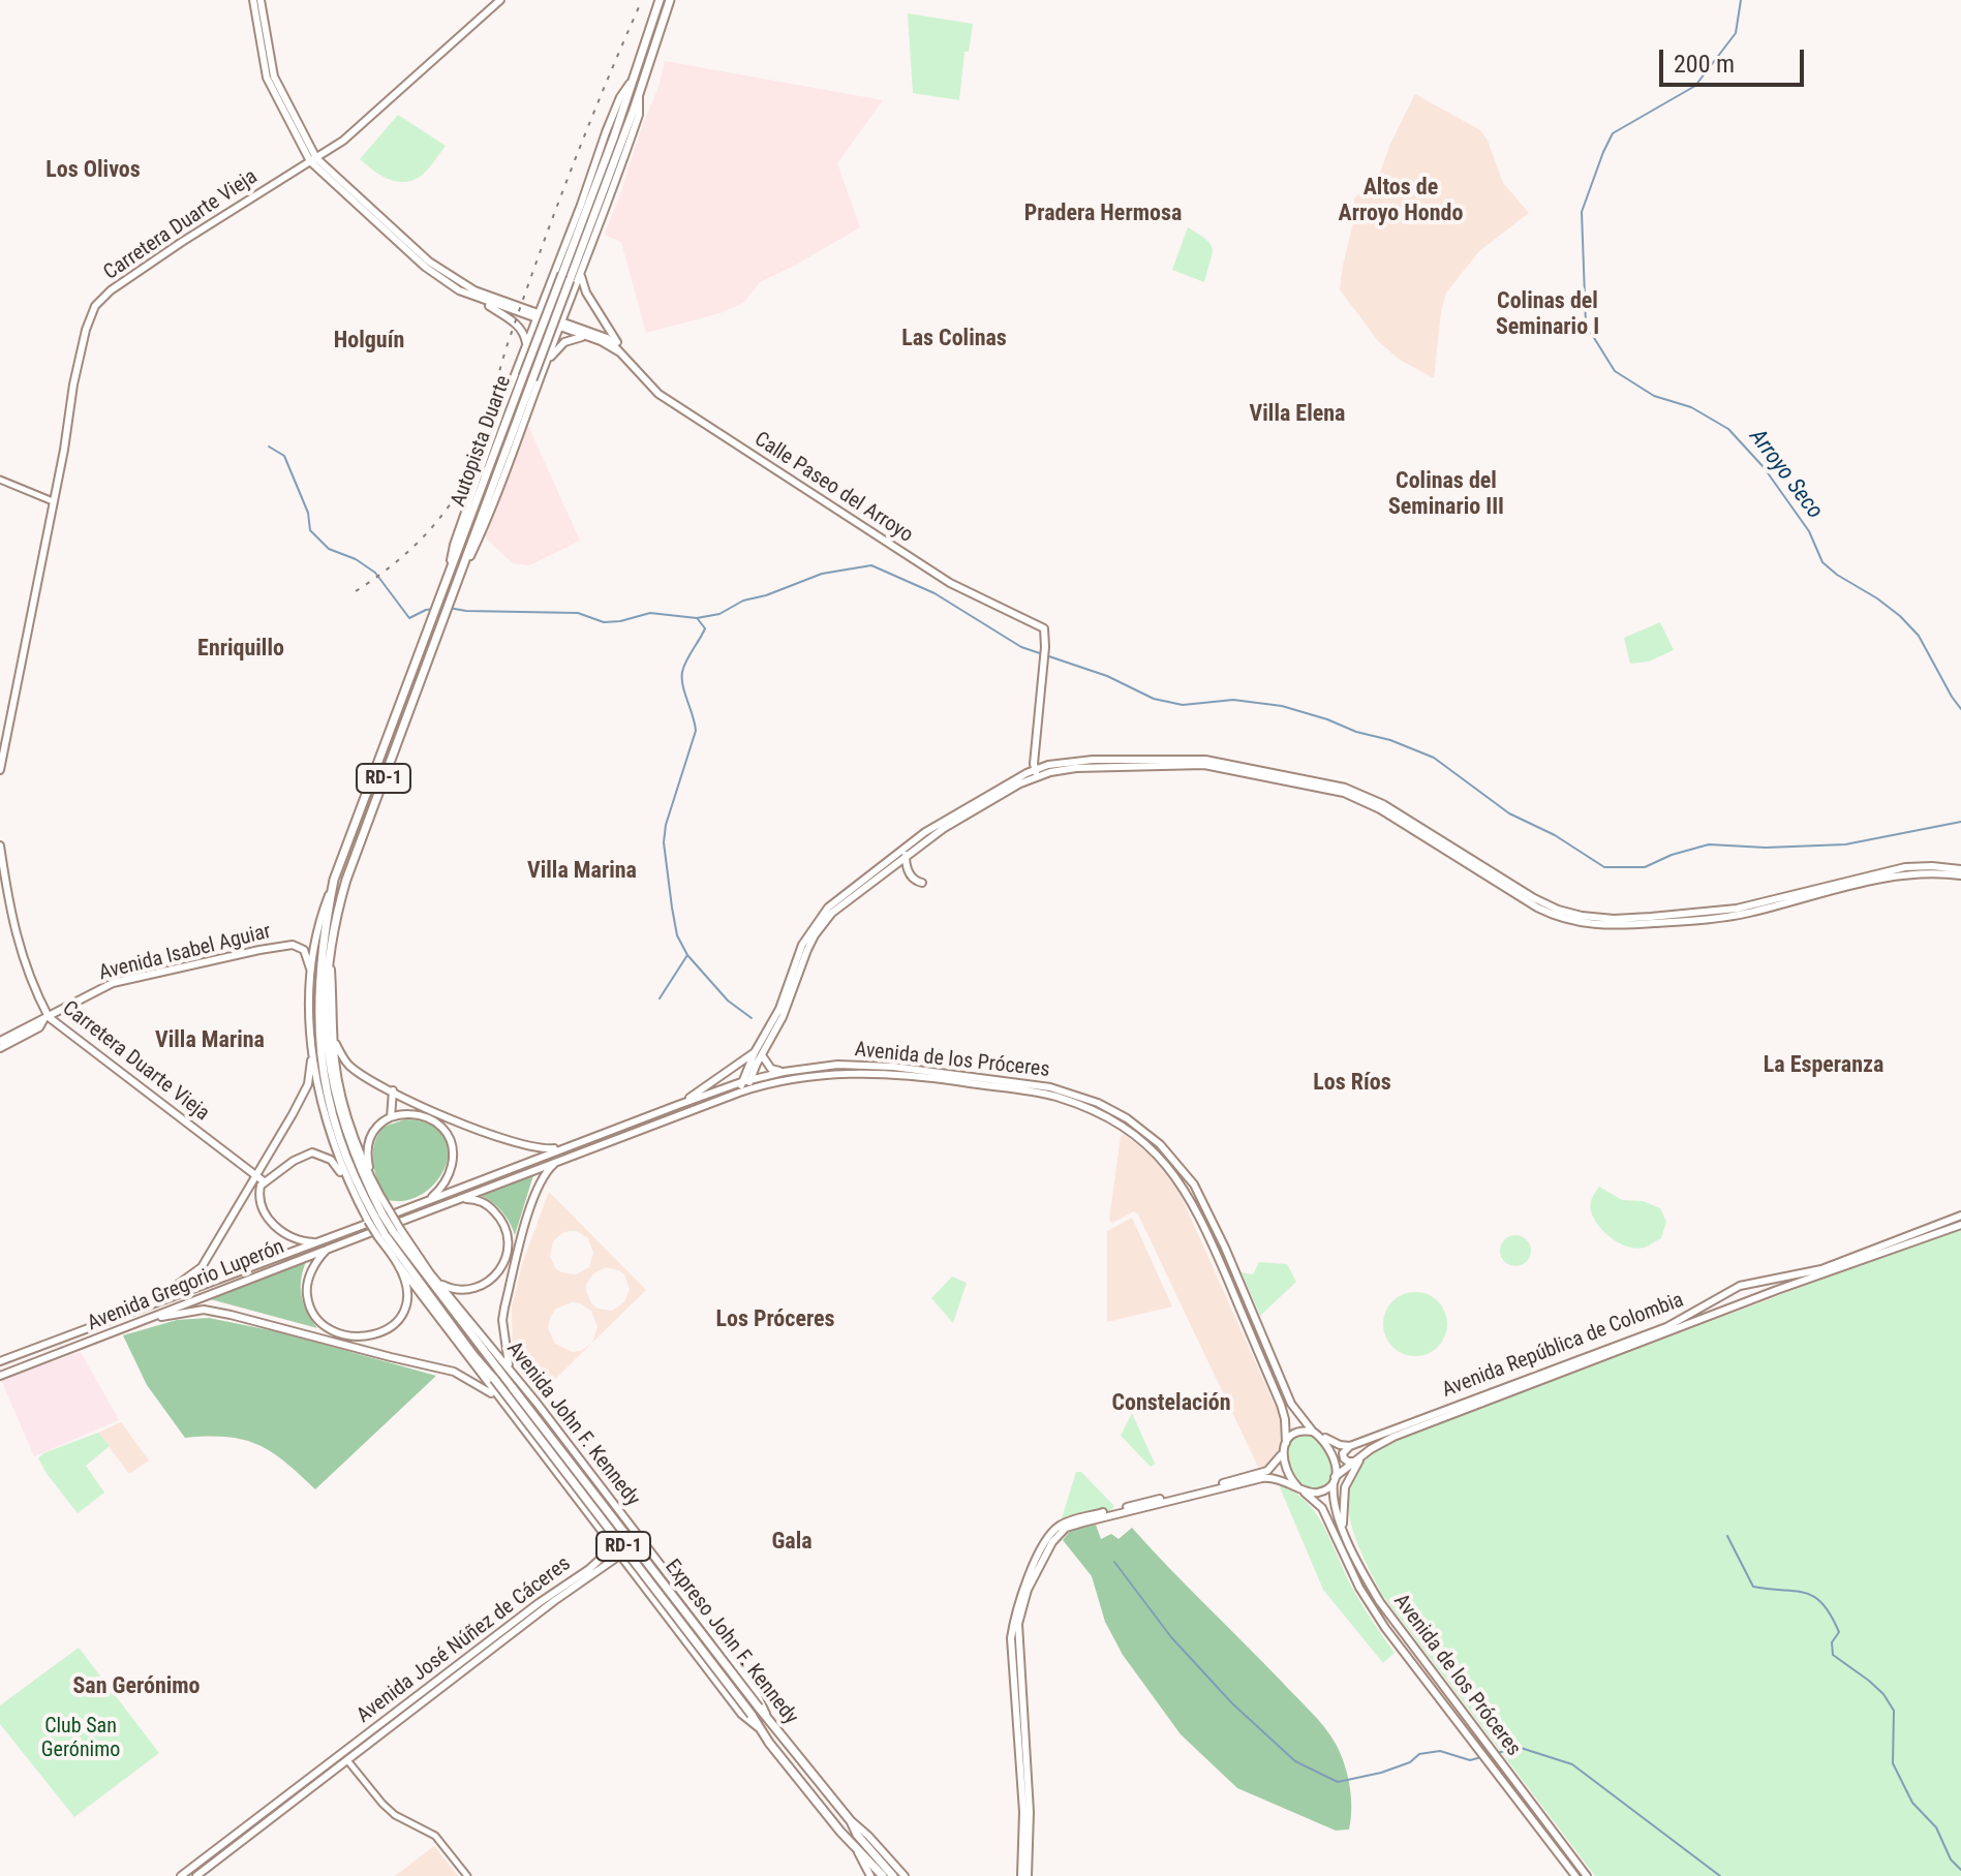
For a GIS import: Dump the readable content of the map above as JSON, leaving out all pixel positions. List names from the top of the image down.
{
  "streets": {
    "highway": ["Autopista Duarte", "RD-1", "Expreso John F. Kennedy"],
    "main road": [
      "Carretera Duarte Vieja",
      "Calle Paseo del Arroyo",
      "Avenida Isabel Aguiar",
      "Avenida de los Próceres",
      "Avenida Gregorio Luperón",
      "Avenida República de Colombia",
      "Avenida John F. Kennedy",
      "Avenida José Núñez de Cáceres"
    ]
  },
  "crossings": [
    ["Carretera Duarte Vieja", "Avenida Isabel Aguiar"],
    ["Autopista Duarte", "RD-1"],
    ["RD-1", "Avenida de los Próceres"],
    ["RD-1", "Avenida Gregorio Luperón"],
    ["RD-1", "Avenida John F. Kennedy"],
    ["RD-1", "Expreso John F. Kennedy"],
    ["Avenida de los Próceres", "Avenida Gregorio Luperón"],
    ["Avenida de los Próceres", "Avenida República de Colombia"],
    ["Avenida de los Próceres", "Avenida John F. Kennedy"],
    ["Avenida de los Próceres", "Expreso John F. Kennedy"],
    ["Avenida Gregorio Luperón", "Avenida John F. Kennedy"],
    ["Avenida Gregorio Luperón", "Expreso John F. Kennedy"],
    ["Avenida John F. Kennedy", "Avenida José Núñez de Cáceres"],
    ["Avenida John F. Kennedy", "Expreso John F. Kennedy"]
  ],
  "districts": [
    "Los Olivos",
    "Altos de Arroyo Hondo",
    "Pradera Hermosa",
    "Colinas del Seminario I",
    "Las Colinas",
    "Holguín",
    "Villa Elena",
    "Colinas del Seminario III",
    "Enriquillo",
    "Villa Marina",
    "Villa Marina",
    "La Esperanza",
    "Los Ríos",
    "Los Próceres",
    "Constelación",
    "Gala",
    "San Gerónimo"
  ],
  "water": ["Arroyo Seco"],
  "parks": ["Club San Gerónimo"],
  "scale_bar": "200 m"
}
